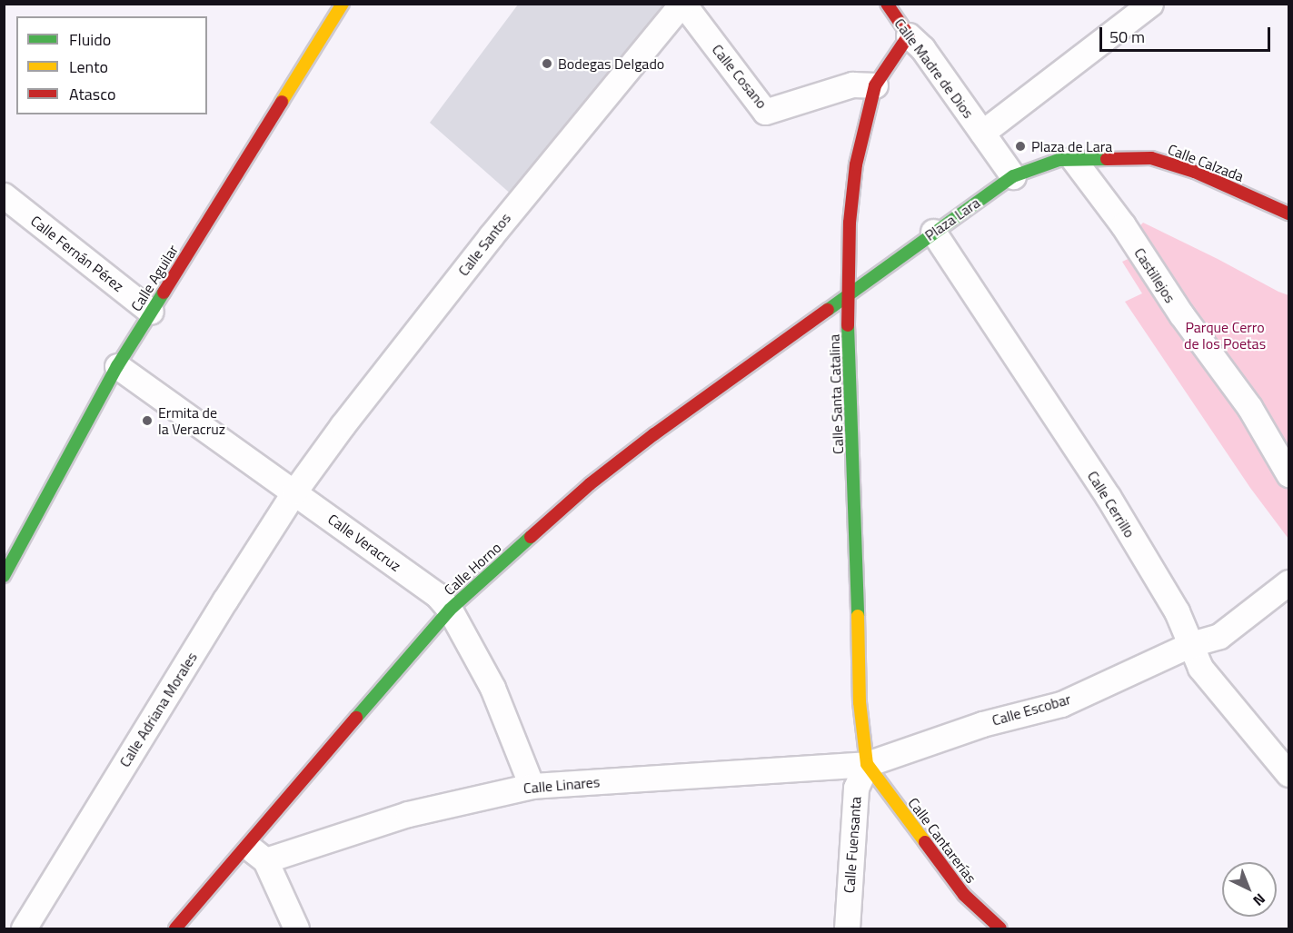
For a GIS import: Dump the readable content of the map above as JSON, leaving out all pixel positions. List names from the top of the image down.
{
  "streets": {
    "street": [
      "Calle Madre de Dios",
      "Calle Cosano",
      "Calle Calzada",
      "Plaza Lara",
      "Calle Santos",
      "Calle Fernán Pérez",
      "Castillejos",
      "Calle Aguilar",
      "Calle Santa Catalina",
      "Calle Cerrillo",
      "Calle Veracruz",
      "Calle Horno",
      "Calle Adriana Morales",
      "Calle Escobar",
      "Calle Linares",
      "Calle Cantarerías",
      "Calle Fuensanta"
    ]
  },
  "crossings": [
    ["Calle Madre de Dios", "Calle Santa Catalina"],
    ["Calle Cosano", "Calle Santos"],
    ["Calle Cosano", "Calle Santa Catalina"],
    ["Calle Calzada", "Plaza Lara"],
    ["Calle Calzada", "Castillejos"],
    ["Plaza Lara", "Calle Santa Catalina"],
    ["Plaza Lara", "Calle Cerrillo"],
    ["Plaza Lara", "Calle Horno"],
    ["Calle Santos", "Calle Veracruz"],
    ["Calle Santos", "Calle Adriana Morales"],
    ["Calle Fernán Pérez", "Calle Aguilar"],
    ["Calle Aguilar", "Calle Veracruz"],
    ["Calle Santa Catalina", "Calle Horno"],
    ["Calle Santa Catalina", "Calle Escobar"],
    ["Calle Santa Catalina", "Calle Linares"],
    ["Calle Santa Catalina", "Calle Cantarerías"],
    ["Calle Santa Catalina", "Calle Fuensanta"],
    ["Calle Cerrillo", "Calle Escobar"],
    ["Calle Veracruz", "Calle Horno"],
    ["Calle Veracruz", "Calle Adriana Morales"],
    ["Calle Veracruz", "Calle Linares"],
    ["Calle Horno", "Calle Linares"],
    ["Calle Escobar", "Calle Linares"],
    ["Calle Escobar", "Calle Cantarerías"],
    ["Calle Escobar", "Calle Fuensanta"],
    ["Calle Linares", "Calle Cantarerías"],
    ["Calle Linares", "Calle Fuensanta"],
    ["Calle Cantarerías", "Calle Fuensanta"]
  ],
  "parks": ["Parque Cerro de los Poetas"],
  "places": ["Bodegas Delgado", "Plaza de Lara", "Ermita de la Veracruz"],
  "legend": ["Fluido", "Lento", "Atasco"],
  "scale_bar": "50 m",
  "north": "bottom right"
}
